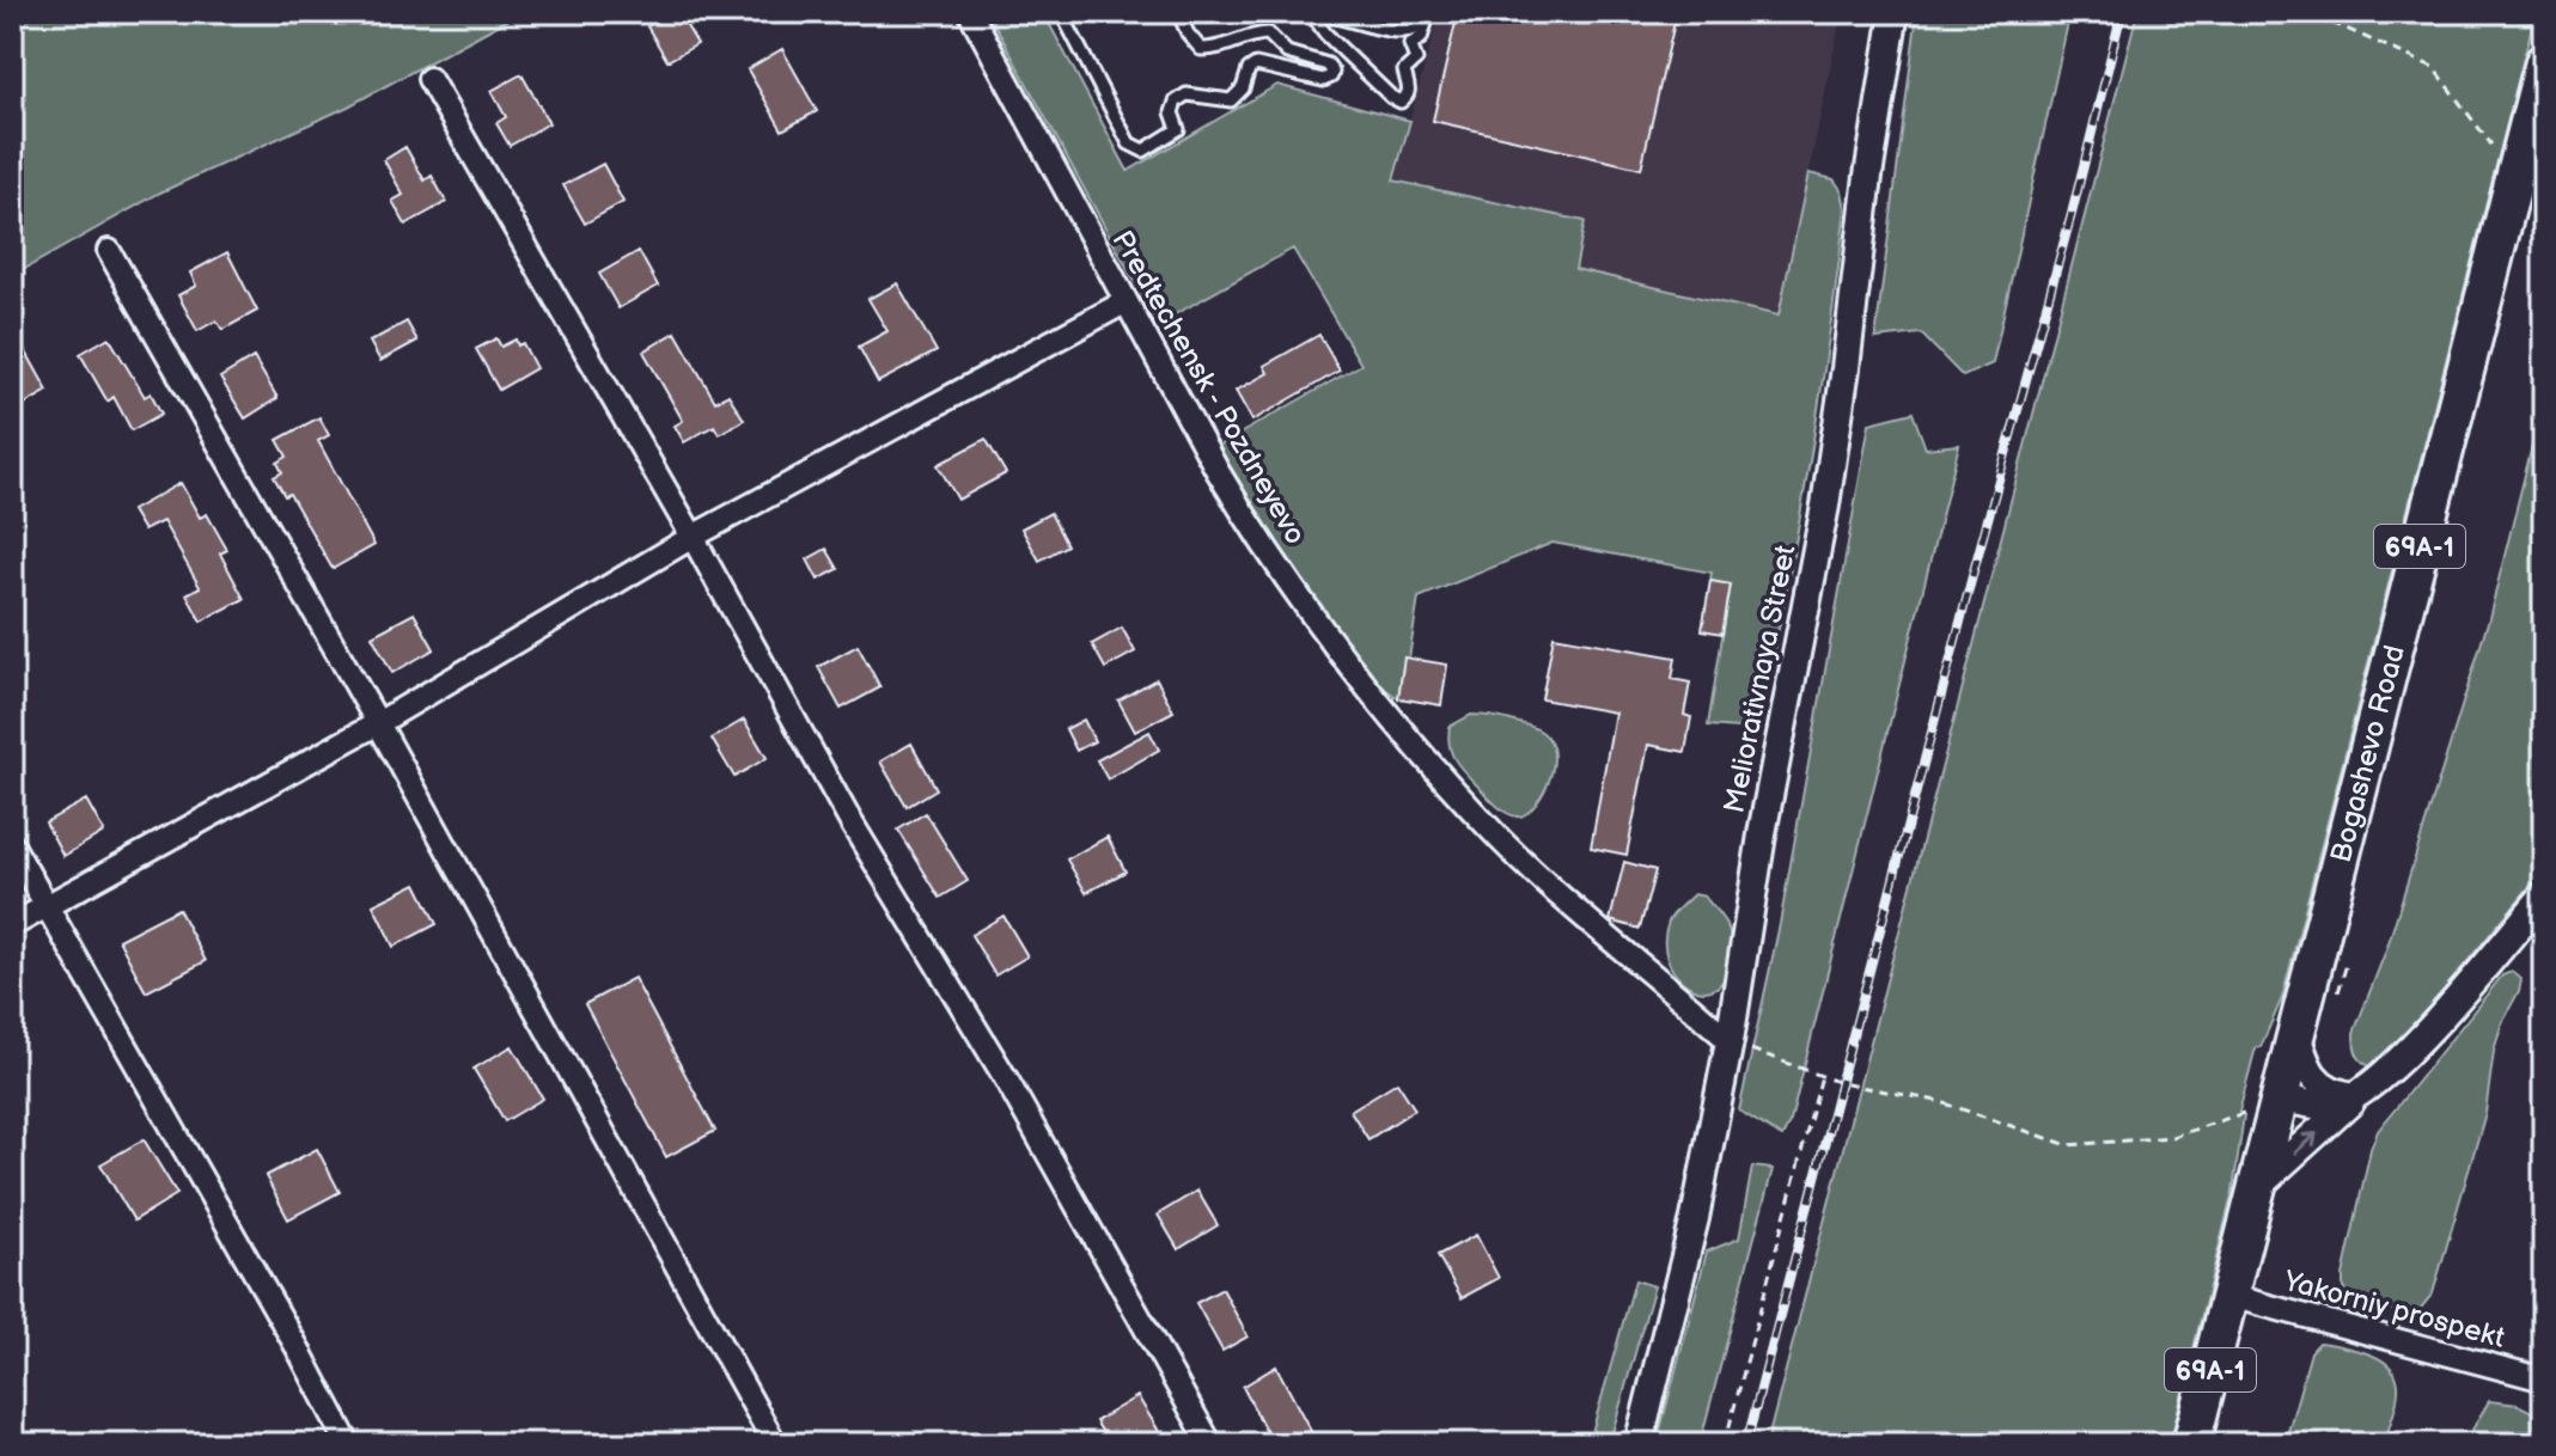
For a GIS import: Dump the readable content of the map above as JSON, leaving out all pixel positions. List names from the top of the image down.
{
  "streets": {
    "main road": ["69А-1", "Bogashevo Road"],
    "street": ["Predtechensk - Pozdneyevo", "Meliorativnaya Street", "Yakorniy prospekt"]
  },
  "crossings": [
    ["Predtechensk - Pozdneyevo", "Meliorativnaya Street"],
    ["Bogashevo Road", "Yakorniy prospekt"]
  ]
}
